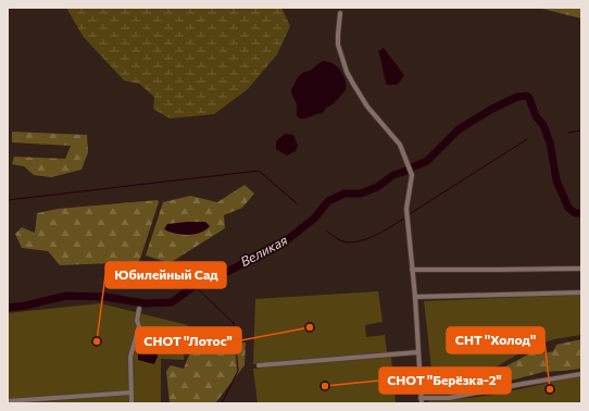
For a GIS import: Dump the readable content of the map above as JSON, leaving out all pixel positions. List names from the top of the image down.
{
  "water": ["Великая"],
  "places": [
    "СНОТ \"Лотос\"",
    "Юбилейный Сад",
    "СНОТ \"Берёзка-2\"",
    "СНТ \"Холод\""
  ]
}
